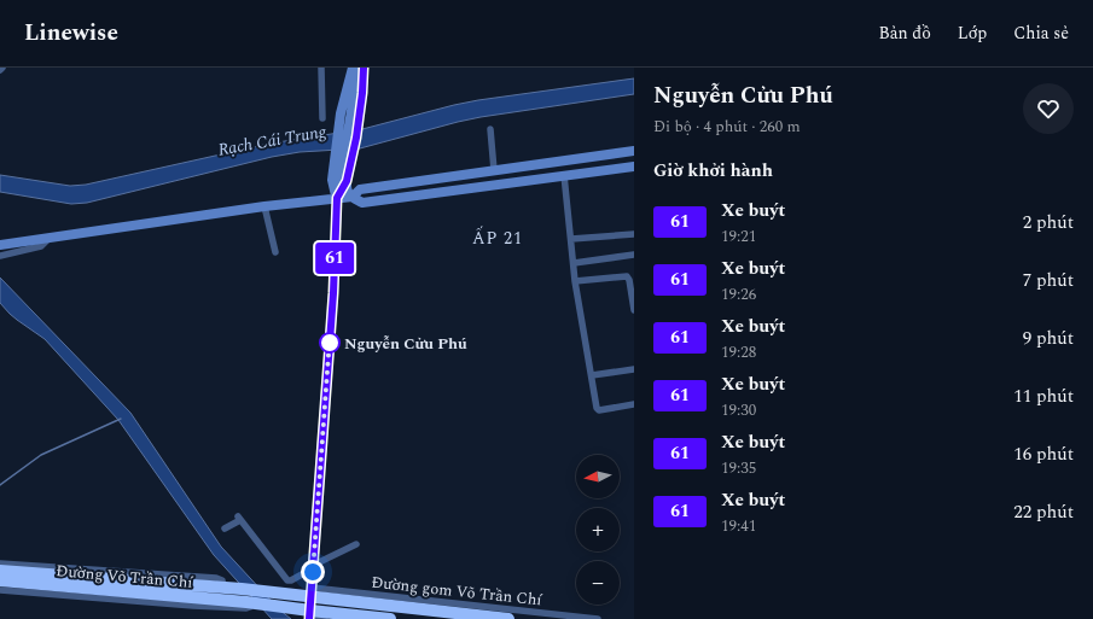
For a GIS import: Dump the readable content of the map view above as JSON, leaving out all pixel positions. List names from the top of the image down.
{
  "streets": {
    "highway": ["Đường Võ Trần Chí"],
    "street": ["Đường gom Võ Trần Chí"]
  },
  "crossings": [
    ["Đường Võ Trần Chí", "Đường gom Võ Trần Chí"]
  ],
  "districts": ["ẤP 21"],
  "water": ["Rạch Cái Trung"],
  "places": ["Nguyễn Cửu Phú"],
  "lines": ["bus line 61"],
  "north": "left",
  "page": {
    "header": "Linewise",
    "nav": ["Bản đồ", "Lớp", "Chia sẻ"],
    "on_map": "61",
    "heading": [
      ["Nguyễn Cửu Phú", "Đi bộ · 4 phút · 260 m"],
      "Giờ khởi hành"
    ],
    "list": [
      {
        "mark": "61",
        "name": "Xe buýt",
        "note": "19:21",
        "value": "2 phút"
      },
      {
        "mark": "61",
        "name": "Xe buýt",
        "note": "19:26",
        "value": "7 phút"
      },
      {
        "mark": "61",
        "name": "Xe buýt",
        "note": "19:28",
        "value": "9 phút"
      },
      {
        "mark": "61",
        "name": "Xe buýt",
        "note": "19:30",
        "value": "11 phút"
      },
      {
        "mark": "61",
        "name": "Xe buýt",
        "note": "19:35",
        "value": "16 phút"
      },
      {
        "mark": "61",
        "name": "Xe buýt",
        "note": "19:41",
        "value": "22 phút"
      }
    ],
    "map_buttons": ["+", "−"]
  }
}
